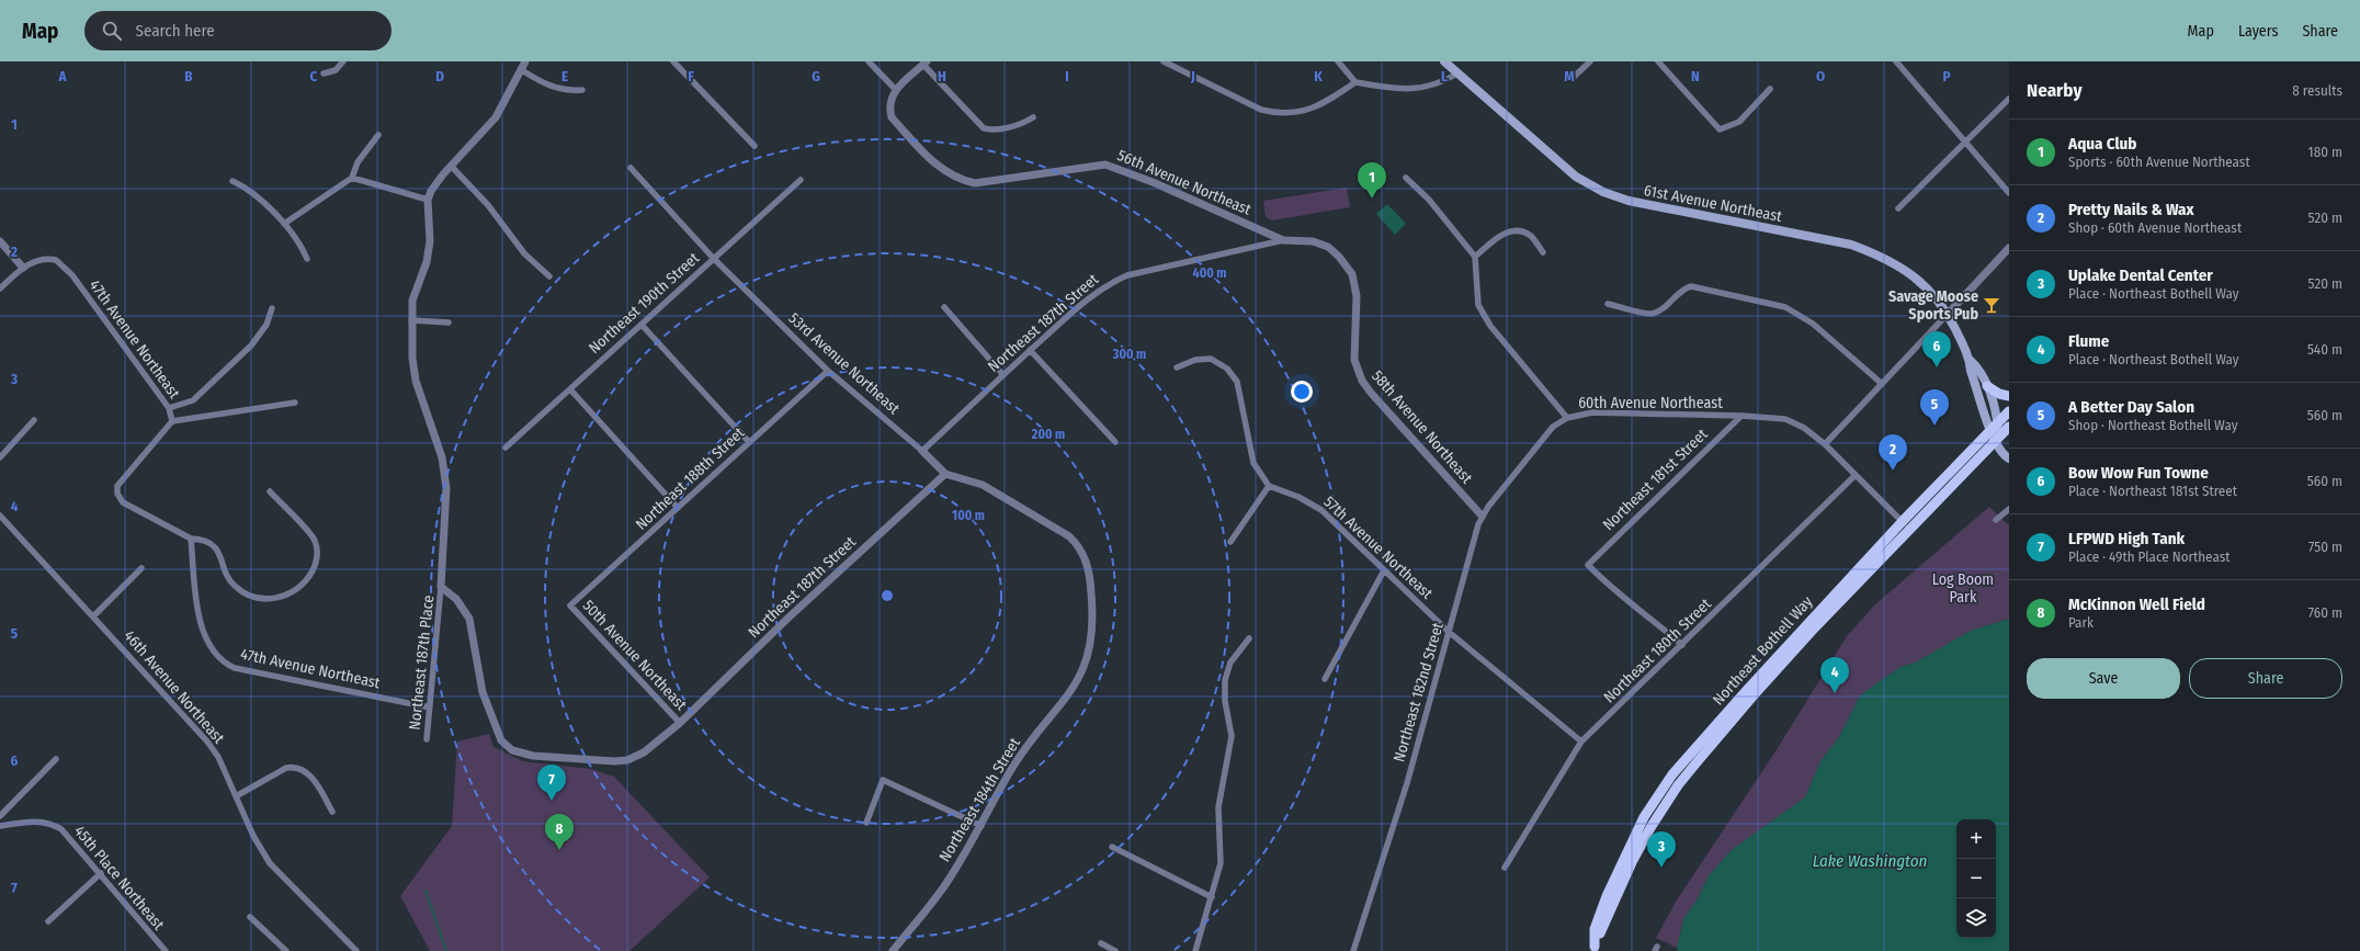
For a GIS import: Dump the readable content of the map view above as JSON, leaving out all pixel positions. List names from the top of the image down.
{
  "streets": {
    "main road": ["61st Avenue Northeast", "Northeast Bothell Way"],
    "street": [
      "56th Avenue Northeast",
      "Northeast 190th Street",
      "Northeast 187th Street",
      "47th Avenue Northeast",
      "53rd Avenue Northeast",
      "60th Avenue Northeast",
      "58th Avenue Northeast",
      "Northeast 188th Street",
      "Northeast 181st Street",
      "57th Avenue Northeast",
      "Northeast 180th Street",
      "50th Avenue Northeast",
      "Northeast 187th Place",
      "46th Avenue Northeast",
      "Northeast 182nd Street",
      "Northeast 184th Street",
      "45th Place Northeast"
    ]
  },
  "crossings": [
    ["56th Avenue Northeast", "Northeast 187th Street"],
    ["56th Avenue Northeast", "58th Avenue Northeast"],
    ["61st Avenue Northeast", "Northeast Bothell Way"],
    ["Northeast 190th Street", "53rd Avenue Northeast"],
    ["Northeast 187th Street", "53rd Avenue Northeast"],
    ["Northeast 187th Street", "58th Avenue Northeast"],
    ["Northeast 187th Street", "50th Avenue Northeast"],
    ["Northeast 187th Street", "Northeast 187th Place"],
    ["47th Avenue Northeast", "Northeast 187th Place"],
    ["53rd Avenue Northeast", "Northeast 188th Street"],
    ["53rd Avenue Northeast", "Northeast 184th Street"],
    ["60th Avenue Northeast", "Northeast 181st Street"],
    ["60th Avenue Northeast", "Northeast 180th Street"],
    ["60th Avenue Northeast", "Northeast Bothell Way"],
    ["60th Avenue Northeast", "Northeast 182nd Street"],
    ["58th Avenue Northeast", "Northeast 182nd Street"],
    ["Northeast 188th Street", "50th Avenue Northeast"],
    ["Northeast 181st Street", "Northeast 180th Street"],
    ["57th Avenue Northeast", "Northeast 180th Street"],
    ["57th Avenue Northeast", "Northeast 182nd Street"]
  ],
  "water": ["Lake Washington"],
  "parks": ["Log Boom Park"],
  "places": {
    "bar": ["Savage Moose Sports Pub"]
  },
  "page": {
    "header": "Map",
    "search": "Search here",
    "nav": ["Map", "Layers", "Share"],
    "heading": ["Nearby", "8 results"],
    "list": [
      {
        "mark": "1",
        "name": "Aqua Club",
        "note": "Sports · 60th Avenue Northeast",
        "value": "180 m"
      },
      {
        "mark": "2",
        "name": "Pretty Nails & Wax",
        "note": "Shop · 60th Avenue Northeast",
        "value": "520 m"
      },
      {
        "mark": "3",
        "name": "Uplake Dental Center",
        "note": "Place · Northeast Bothell Way",
        "value": "520 m"
      },
      {
        "mark": "4",
        "name": "Flume",
        "note": "Place · Northeast Bothell Way",
        "value": "540 m"
      },
      {
        "mark": "5",
        "name": "A Better Day Salon",
        "note": "Shop · Northeast Bothell Way",
        "value": "560 m"
      },
      {
        "mark": "6",
        "name": "Bow Wow Fun Towne",
        "note": "Place · Northeast 181st Street",
        "value": "560 m"
      },
      {
        "mark": "7",
        "name": "LFPWD High Tank",
        "note": "Place · 49th Place Northeast",
        "value": "750 m"
      },
      {
        "mark": "8",
        "name": "McKinnon Well Field",
        "note": "Park",
        "value": "760 m"
      }
    ],
    "pins": [
      "1",
      "6",
      "5",
      "2",
      "4",
      "7",
      "8",
      "3"
    ],
    "buttons": ["Save", "Share"],
    "map_buttons": ["+", "−"]
  },
  "grid": {
    "columns": [
      "A",
      "B",
      "C",
      "D",
      "E",
      "F",
      "G",
      "H",
      "I",
      "J",
      "K",
      "L",
      "M",
      "N",
      "O",
      "P"
    ],
    "rows": [
      "1",
      "2",
      "3",
      "4",
      "5",
      "6",
      "7"
    ]
  },
  "rings": [
    "400 m",
    "300 m",
    "200 m",
    "100 m"
  ]
}
